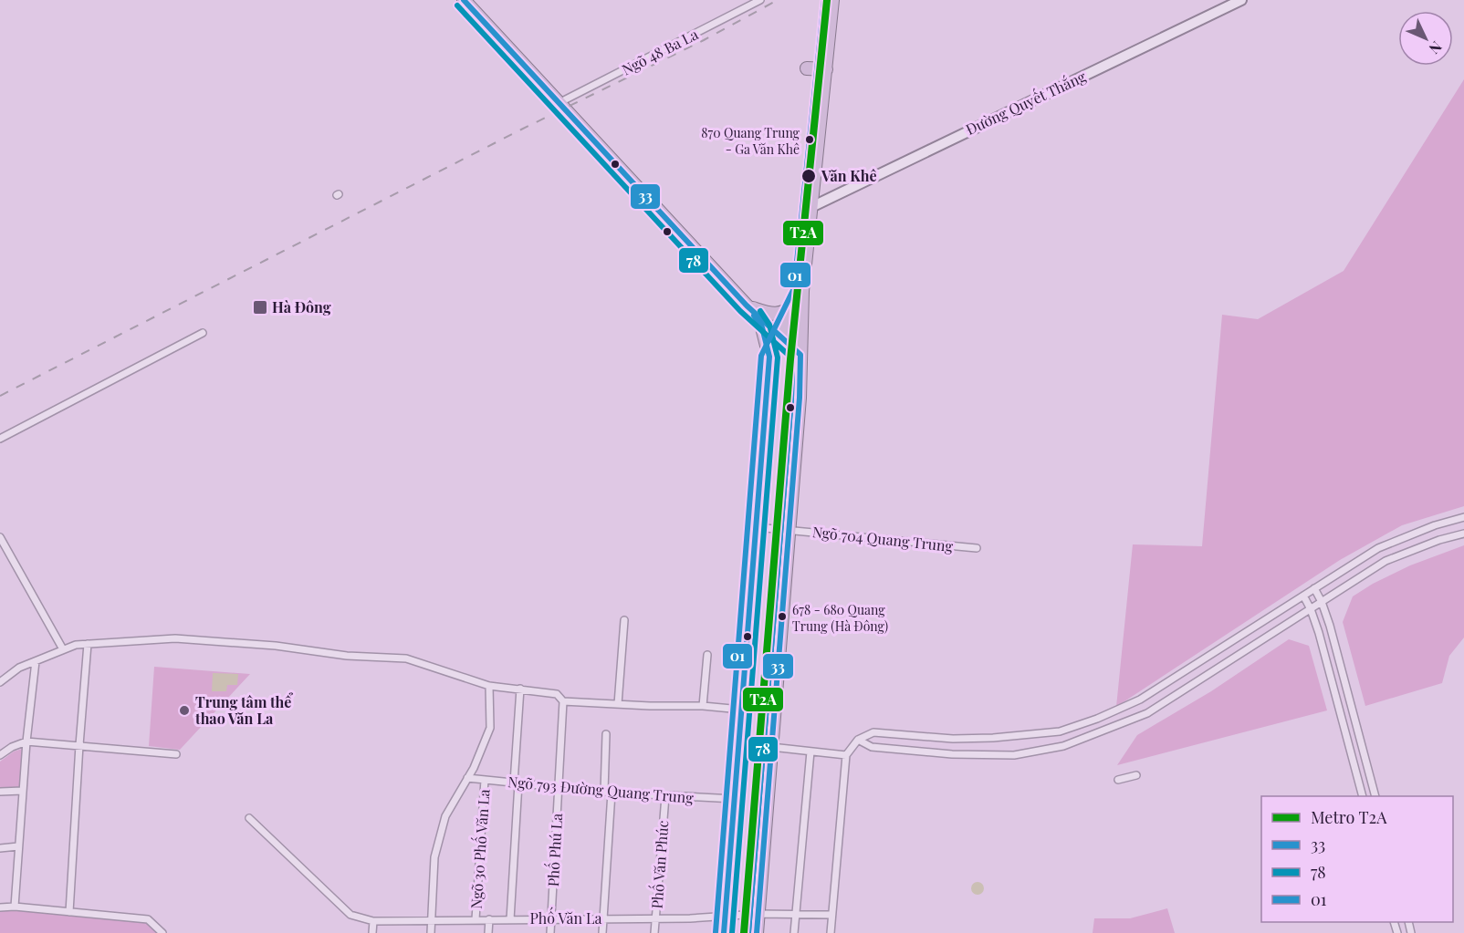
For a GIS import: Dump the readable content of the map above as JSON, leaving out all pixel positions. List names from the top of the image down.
{
  "streets": {
    "street": [
      "Ngõ 48 Ba La",
      "Đường Quyết Thắng",
      "Ngõ 704 Quang Trung",
      "Ngõ 793 Đường Quang Trung",
      "Ngõ 30 Phố Văn La",
      "Phố Phú La",
      "Phố Văn Phúc",
      "Phố Văn La"
    ]
  },
  "crossings": [
    ["Ngõ 793 Đường Quang Trung", "Ngõ 30 Phố Văn La"],
    ["Ngõ 793 Đường Quang Trung", "Phố Phú La"],
    ["Ngõ 793 Đường Quang Trung", "Phố Văn Phúc"],
    ["Ngõ 30 Phố Văn La", "Phố Văn La"],
    ["Phố Phú La", "Phố Văn La"],
    ["Phố Văn Phúc", "Phố Văn La"]
  ],
  "places": {
    "other": [
      "870 Quang Trung - Ga Văn Khê",
      "Văn Khê",
      "678 - 680 Quang Trung (Hà Đông)",
      "Trung tâm thể thao Văn La"
    ],
    "transit": ["Hà Đông"]
  },
  "lines": [
    "metro line T2A",
    "transit line 33",
    "transit line 01",
    "transit line 78"
  ],
  "legend": [
    "Metro T2A",
    "33",
    "78",
    "01"
  ],
  "north": "bottom right"
}
